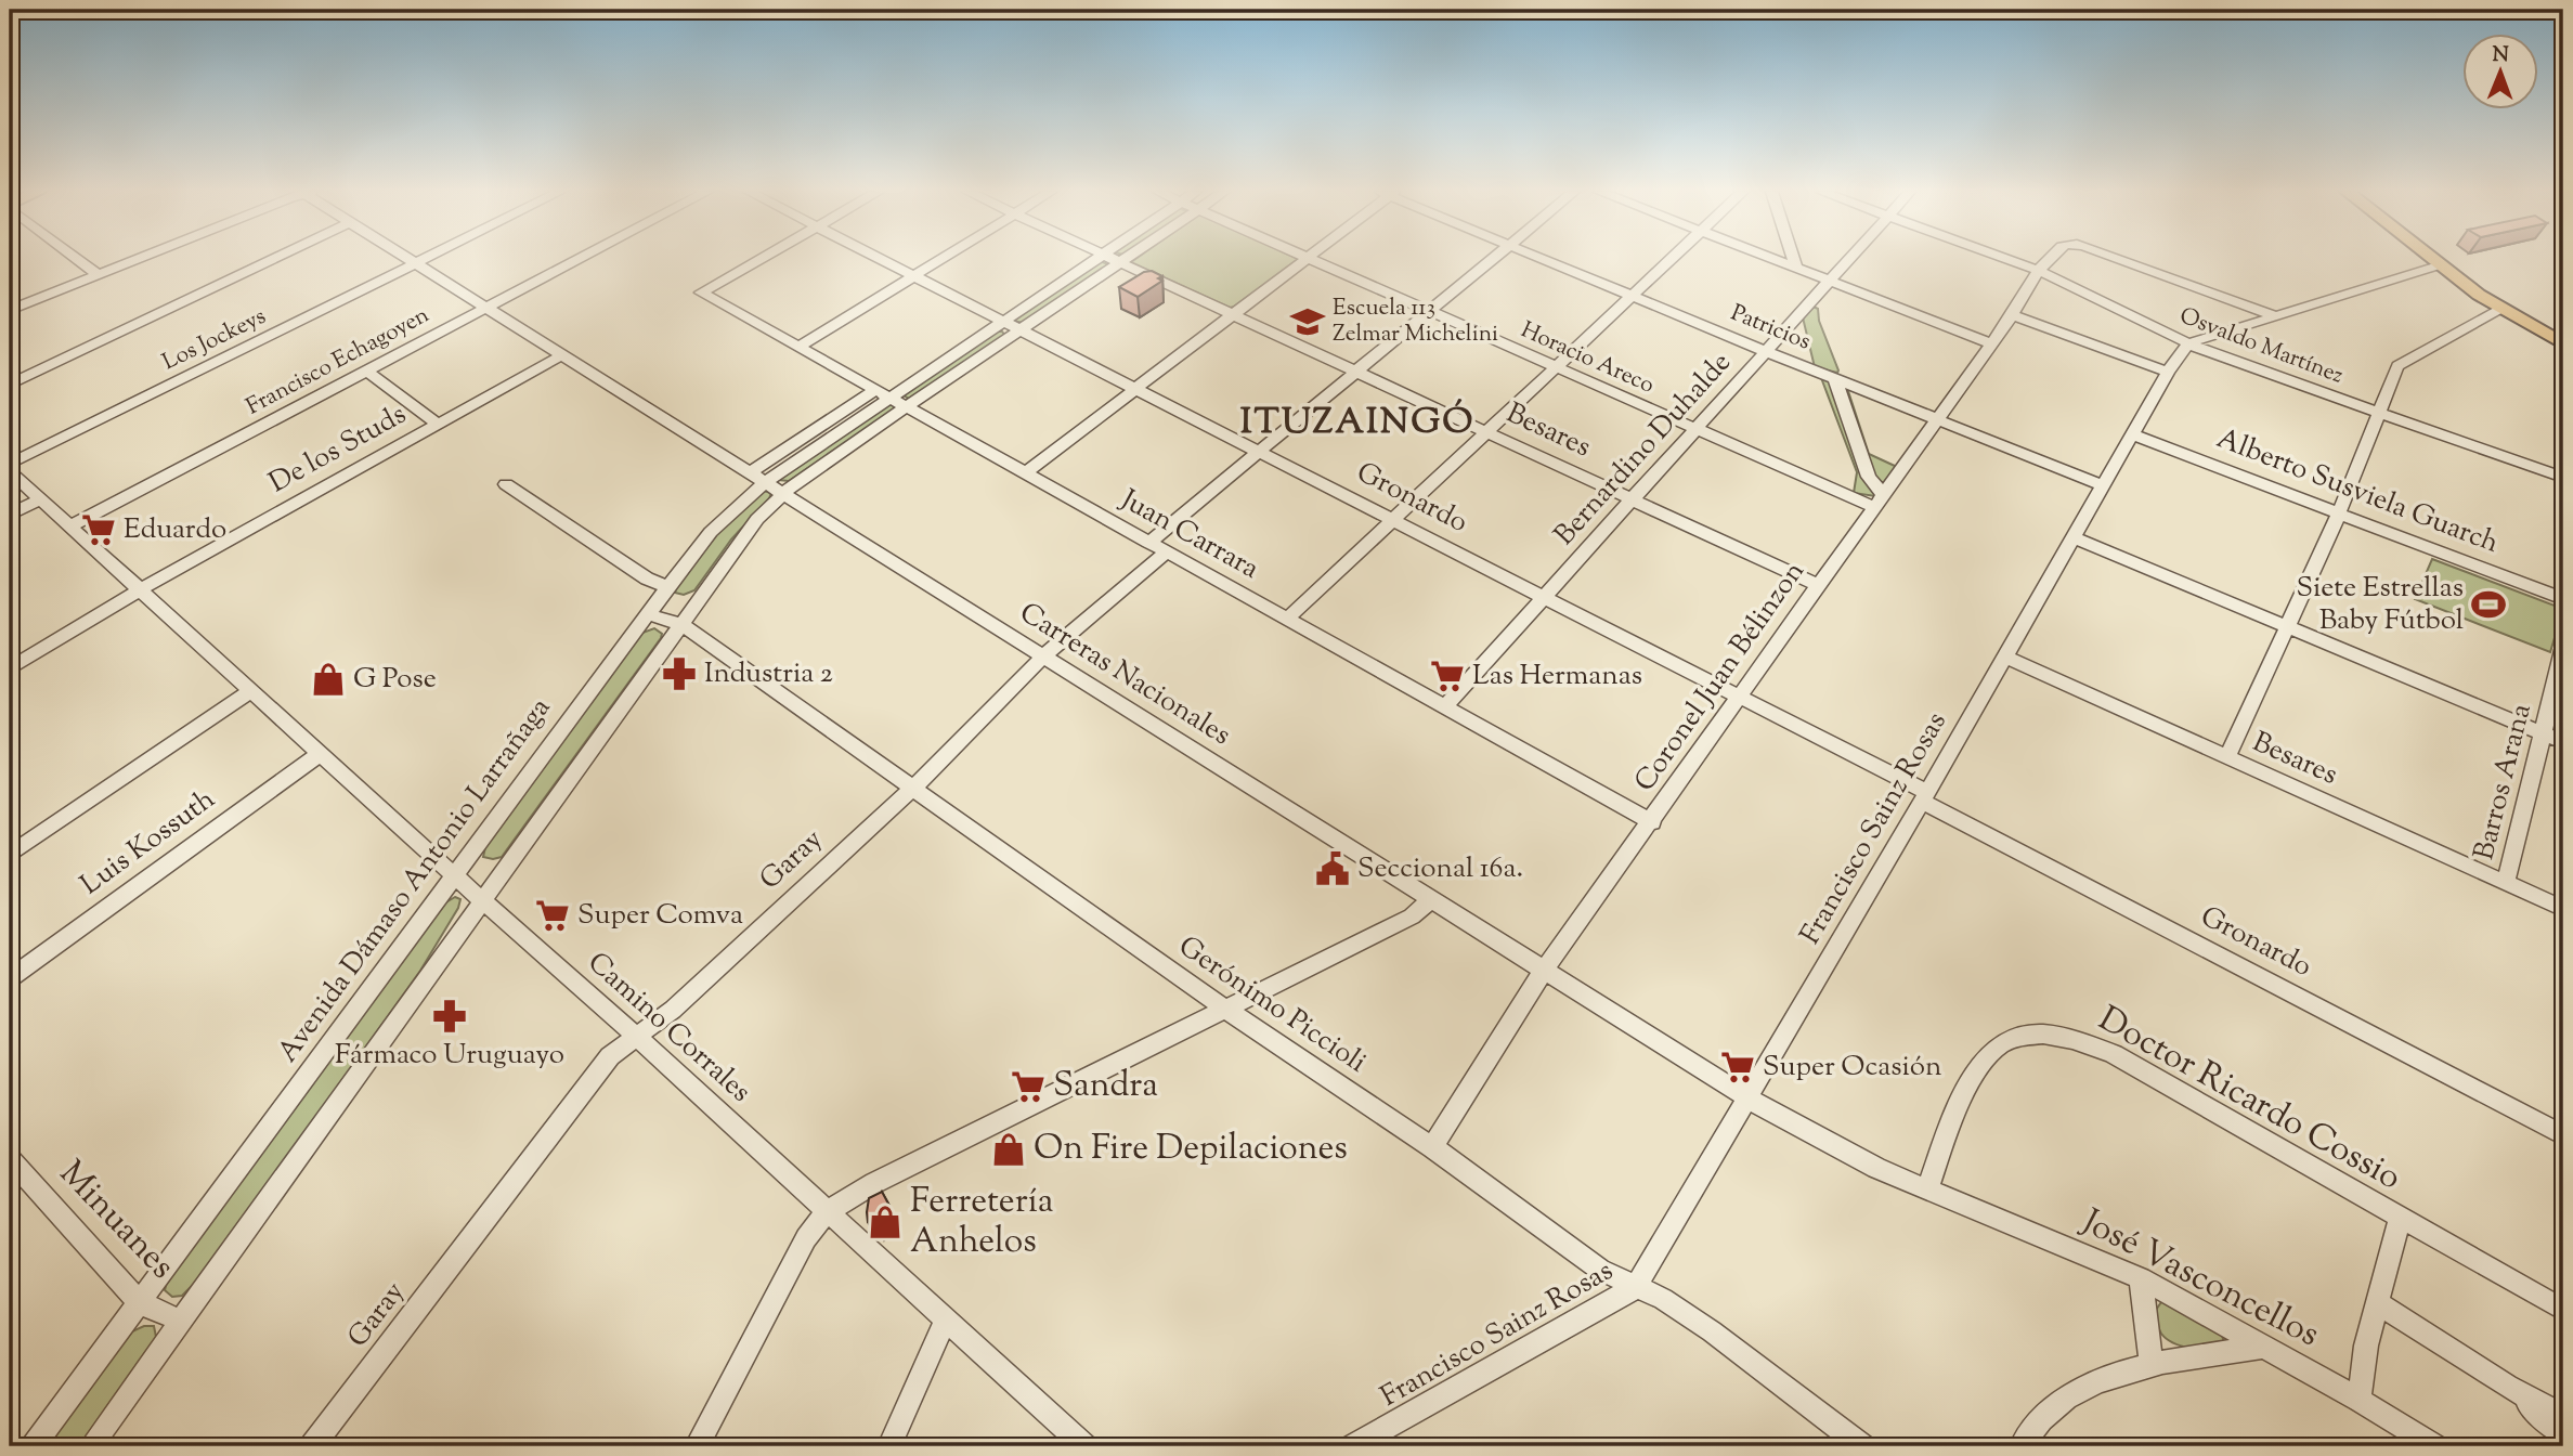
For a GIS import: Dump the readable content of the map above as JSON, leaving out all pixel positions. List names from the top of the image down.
{
  "streets": {
    "street": [
      "Patricios",
      "Los Jockeys",
      "Osvaldo Martínez",
      "Horacio Areco",
      "Francisco Echagoyen",
      "Besares",
      "De los Studs",
      "Bernardino Duhalde",
      "Alberto Susviela Guarch",
      "Gronardo",
      "Juan Carrara",
      "Carreras Nacionales",
      "Coronel Juan Bélinzon",
      "Barros Arana",
      "Francisco Sainz Rosas",
      "Luis Kossuth",
      "Garay",
      "Avenida Dámaso Antonio Larrañaga",
      "Gerónimo Piccioli",
      "Camino Corrales",
      "Doctor Ricardo Cossio",
      "Minuanes",
      "José Vasconcellos"
    ]
  },
  "crossings": [
    ["Patricios", "Bernardino Duhalde"],
    ["Patricios", "Coronel Juan Bélinzon"],
    ["Patricios", "Francisco Sainz Rosas"],
    ["Los Jockeys", "Carreras Nacionales"],
    ["Osvaldo Martínez", "Coronel Juan Bélinzon"],
    ["Osvaldo Martínez", "Francisco Sainz Rosas"],
    ["Horacio Areco", "Bernardino Duhalde"],
    ["Horacio Areco", "Coronel Juan Bélinzon"],
    ["Francisco Echagoyen", "Carreras Nacionales"],
    ["Francisco Echagoyen", "Camino Corrales"],
    ["Besares", "Bernardino Duhalde"],
    ["Besares", "Coronel Juan Bélinzon"],
    ["Besares", "Barros Arana"],
    ["Besares", "Francisco Sainz Rosas"],
    ["De los Studs", "Carreras Nacionales"],
    ["De los Studs", "Camino Corrales"],
    ["Bernardino Duhalde", "Gronardo"],
    ["Bernardino Duhalde", "Juan Carrara"],
    ["Alberto Susviela Guarch", "Francisco Sainz Rosas"],
    ["Gronardo", "Coronel Juan Bélinzon"],
    ["Gronardo", "Francisco Sainz Rosas"],
    ["Gronardo", "Avenida Dámaso Antonio Larrañaga"],
    ["Juan Carrara", "Coronel Juan Bélinzon"],
    ["Juan Carrara", "Garay"],
    ["Juan Carrara", "Avenida Dámaso Antonio Larrañaga"],
    ["Carreras Nacionales", "Coronel Juan Bélinzon"],
    ["Carreras Nacionales", "Francisco Sainz Rosas"],
    ["Carreras Nacionales", "Garay"],
    ["Carreras Nacionales", "Avenida Dámaso Antonio Larrañaga"],
    ["Carreras Nacionales", "Doctor Ricardo Cossio"],
    ["Carreras Nacionales", "José Vasconcellos"],
    ["Coronel Juan Bélinzon", "Gerónimo Piccioli"],
    ["Francisco Sainz Rosas", "Gerónimo Piccioli"],
    ["Luis Kossuth", "Camino Corrales"],
    ["Garay", "Gerónimo Piccioli"],
    ["Garay", "Camino Corrales"],
    ["Avenida Dámaso Antonio Larrañaga", "Gerónimo Piccioli"],
    ["Avenida Dámaso Antonio Larrañaga", "Camino Corrales"],
    ["Avenida Dámaso Antonio Larrañaga", "Minuanes"],
    ["Doctor Ricardo Cossio", "José Vasconcellos"]
  ],
  "districts": ["ITUZAINGÓ"],
  "places": {
    "school or university": ["Escuela 113 Zelmar Michelini"],
    "supermarket": [
      "Eduardo",
      "Las Hermanas",
      "Super Comva",
      "Super Ocasión",
      "Sandra"
    ],
    "sports": ["Siete Estrellas Baby Fútbol"],
    "pharmacy": ["Industria 2", "Fármaco Uruguayo"],
    "shop": ["G Pose", "On Fire Depilaciones", "Ferretería Anhelos"],
    "public building": ["Seccional 16a."]
  },
  "north": "top"
}
